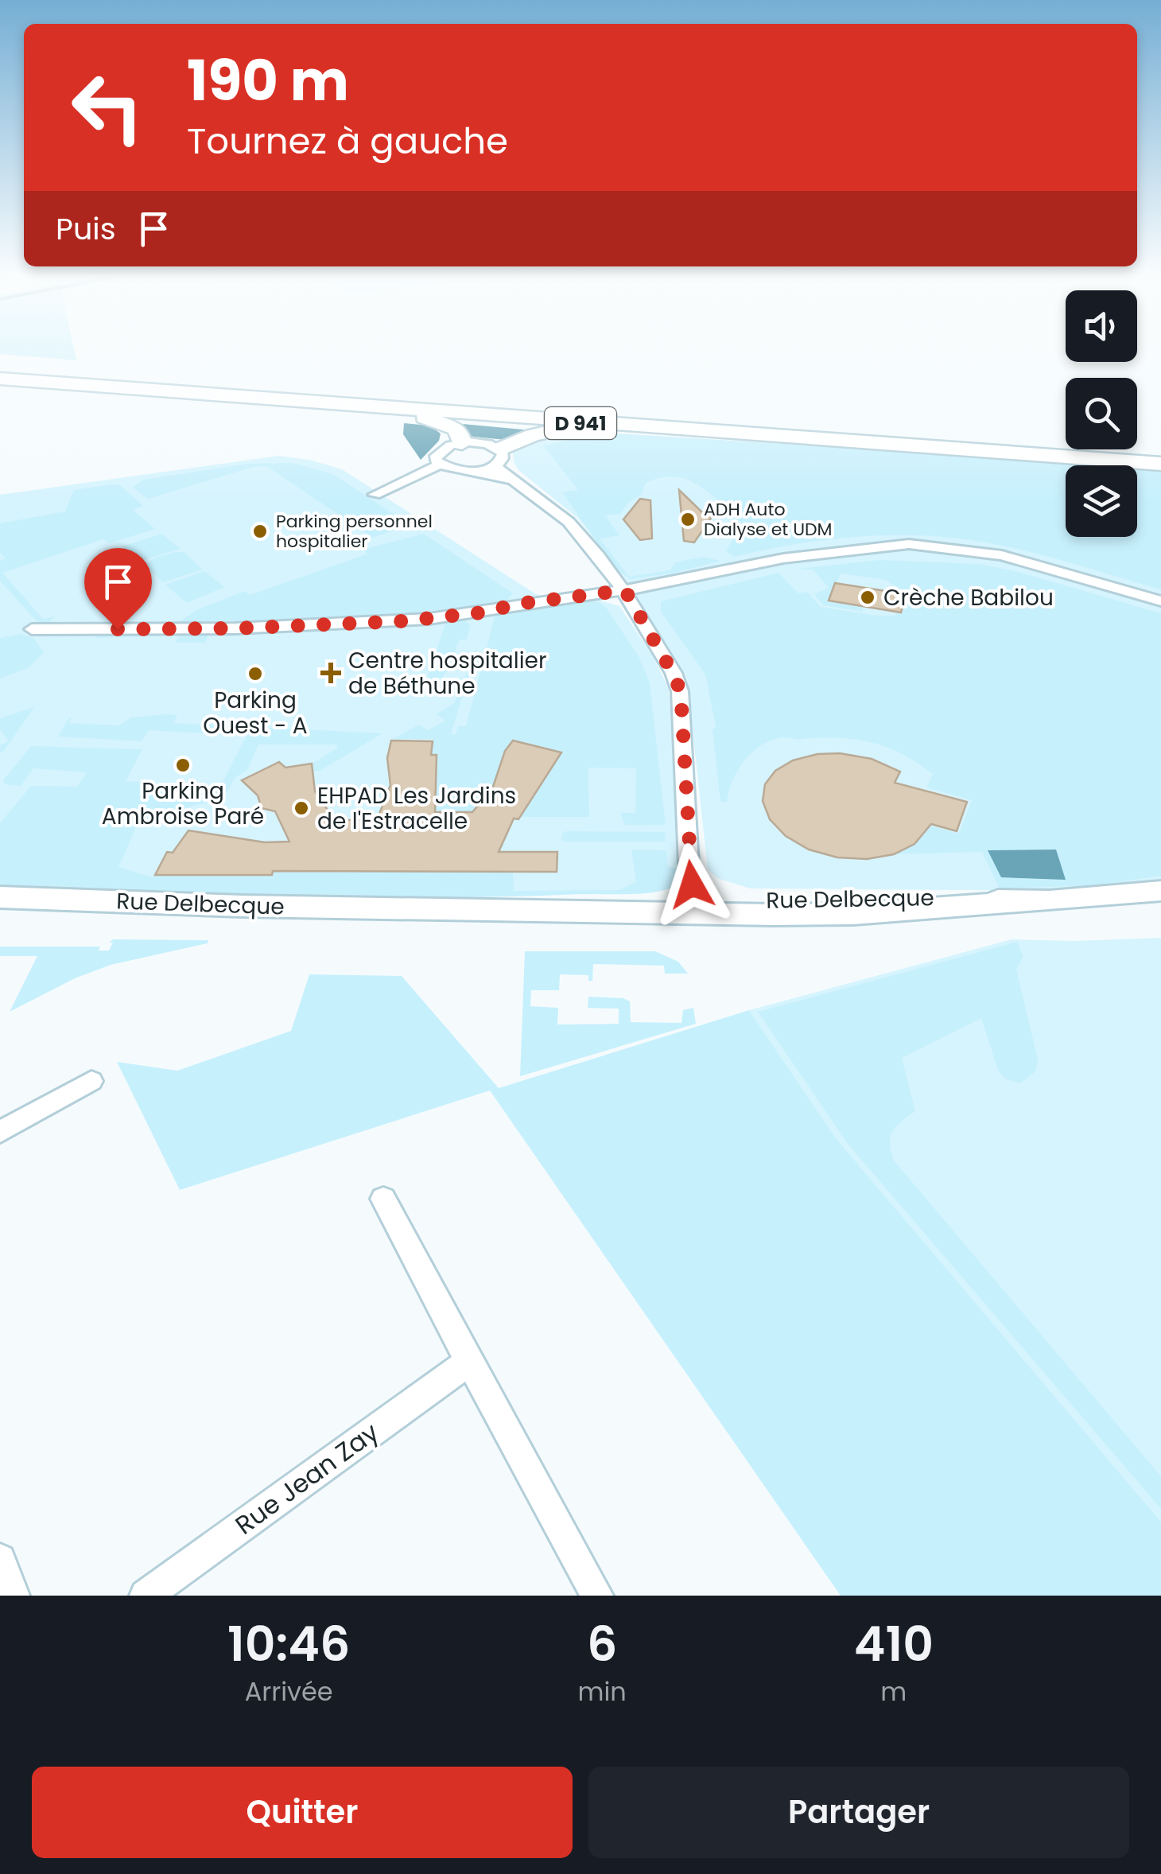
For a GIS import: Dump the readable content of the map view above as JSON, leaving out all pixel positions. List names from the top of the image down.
{
  "streets": {
    "highway": ["D 941"],
    "street": ["Rue Delbecque", "Rue Jean Zay"]
  },
  "places": {
    "other": [
      "ADH Auto Dialyse et UDM",
      "Parking personnel hospitalier",
      "Crèche Babilou",
      "Parking Ouest - A",
      "Parking Ambroise Paré",
      "EHPAD Les Jardins de l'Estracelle"
    ],
    "health": ["Centre hospitalier de Béthune"]
  },
  "page": {
    "turn": ["190 m", "Tournez à gauche"],
    "then": "Puis",
    "eta": [
      "10:46",
      "Arrivée",
      "6",
      "min",
      "410",
      "m"
    ],
    "buttons": ["Quitter", "Partager"]
  }
}
